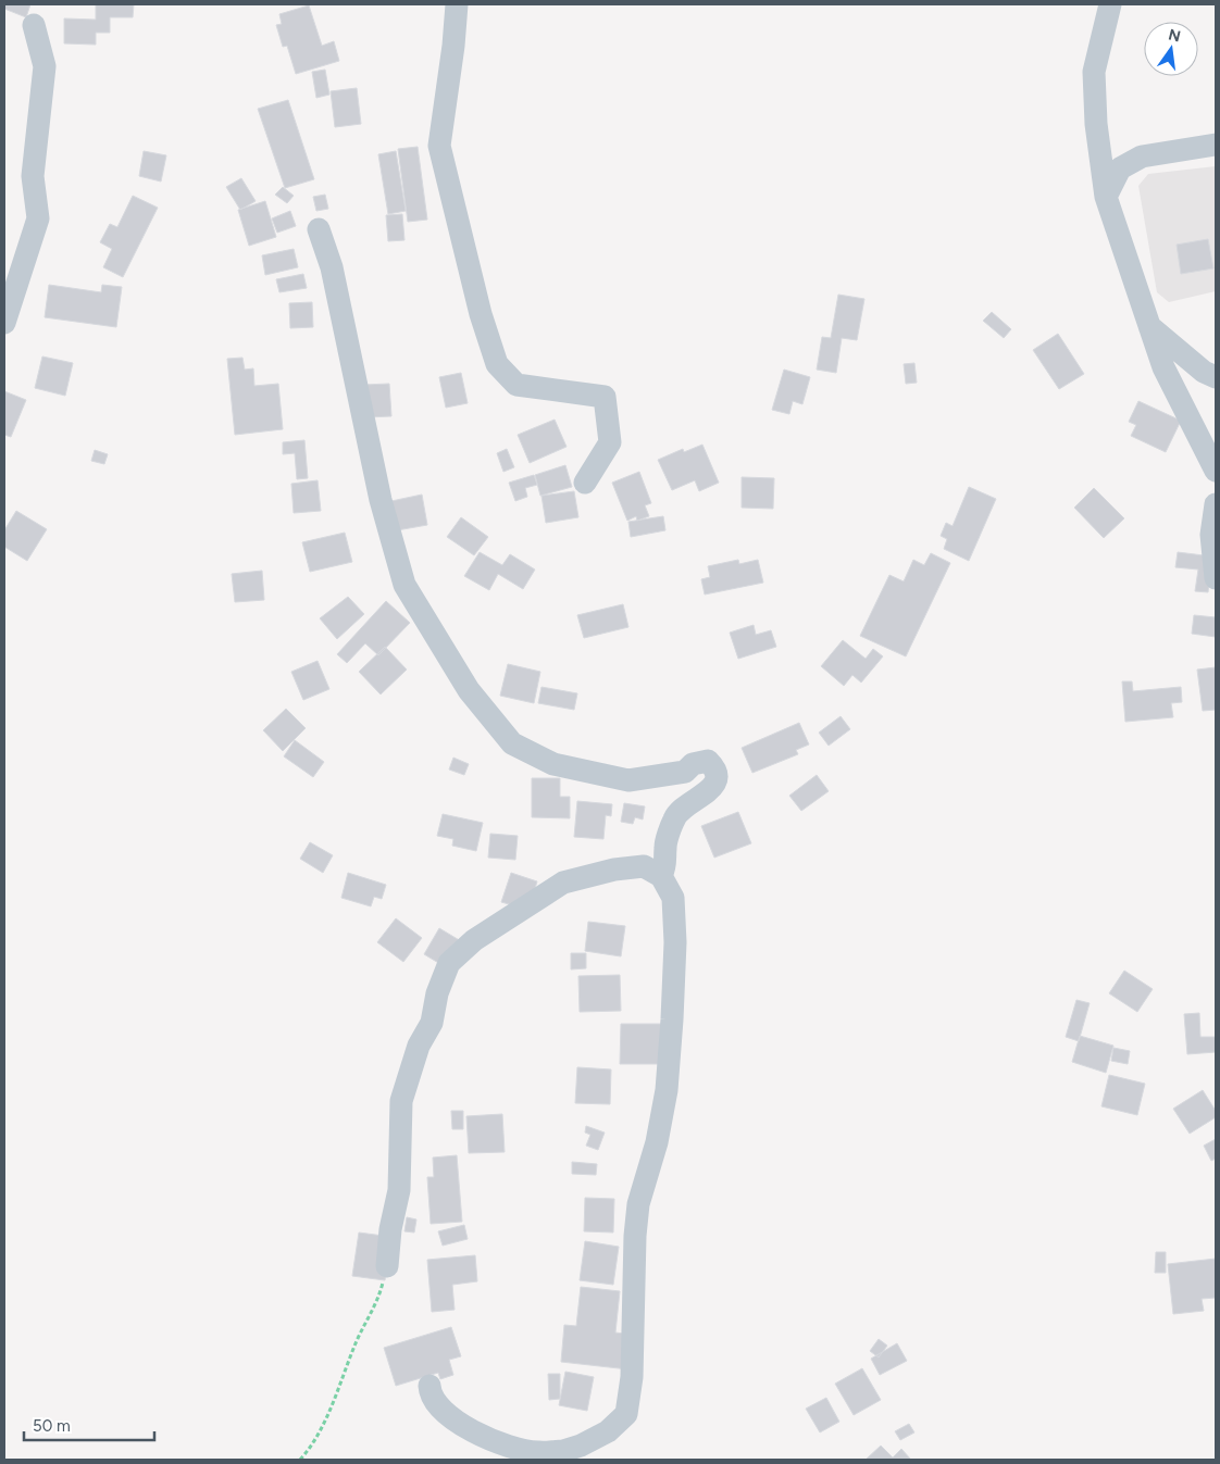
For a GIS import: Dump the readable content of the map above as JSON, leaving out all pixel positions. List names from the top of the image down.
{
  "scale_bar": "50 m",
  "north": "top"
}
